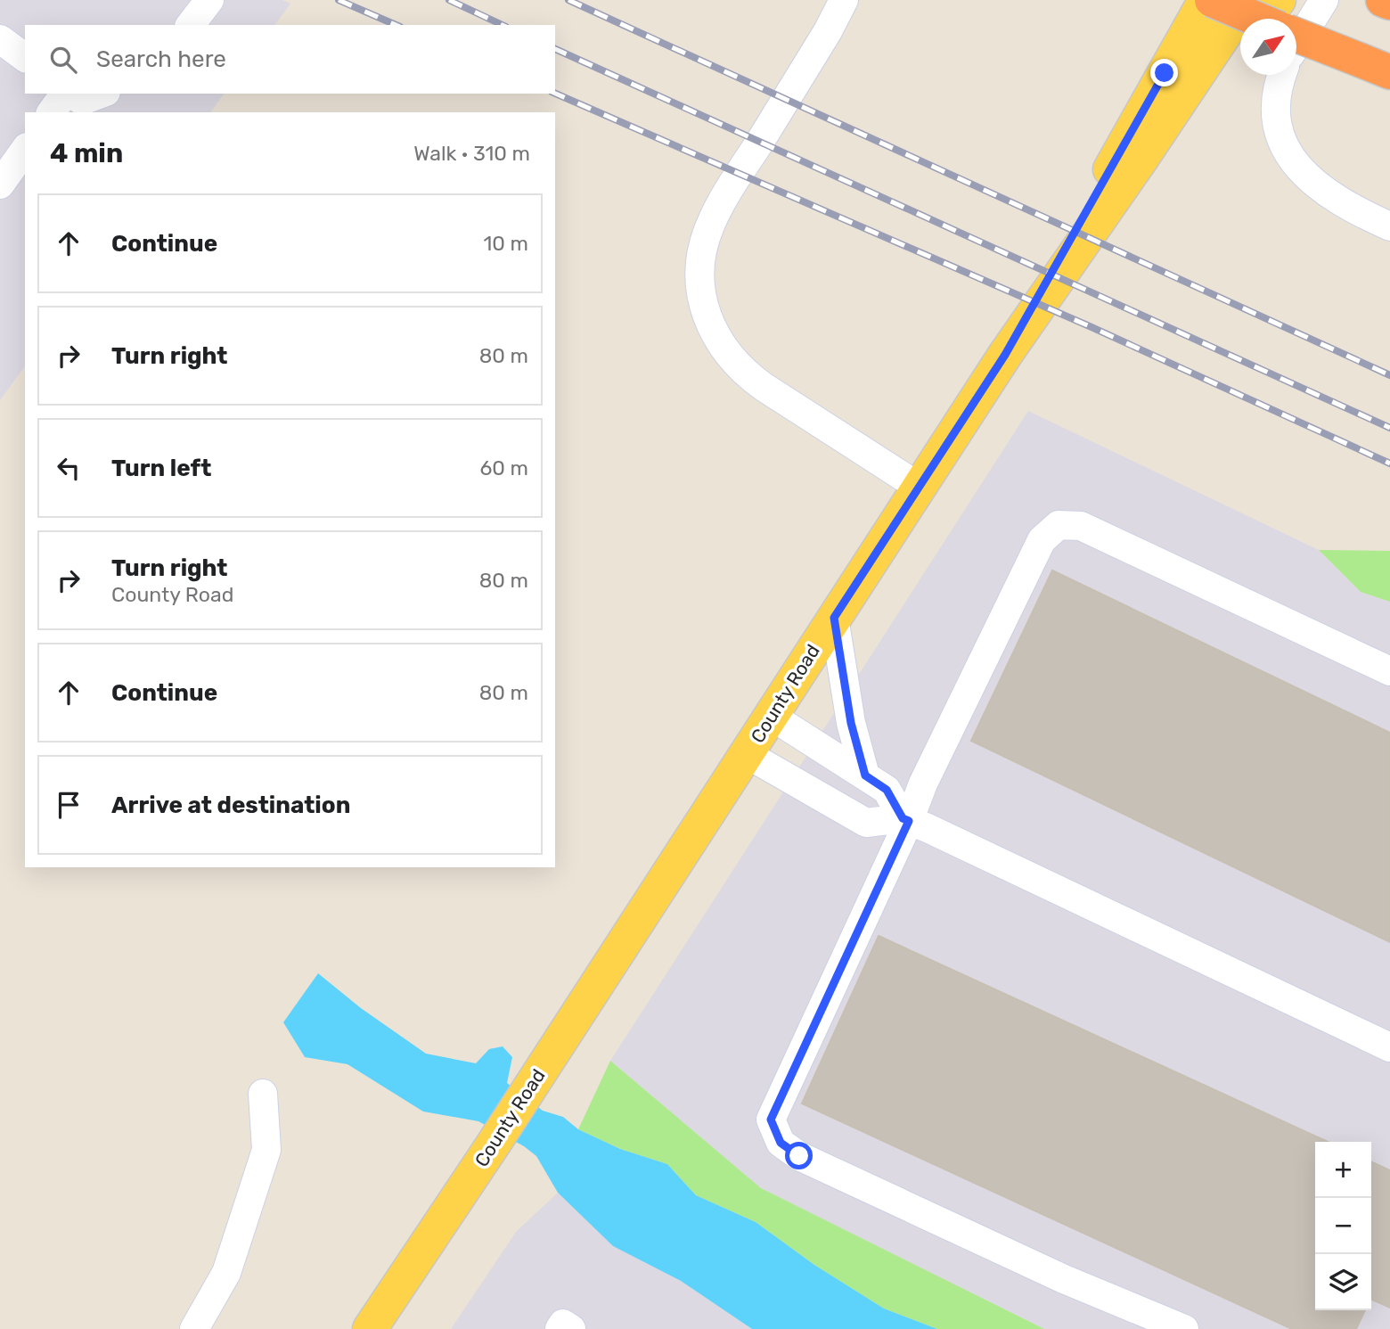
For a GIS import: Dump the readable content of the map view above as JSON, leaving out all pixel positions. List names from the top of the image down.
{
  "streets": {
    "main road": ["County Road"]
  },
  "north": "top right",
  "page": {
    "search": "Search here",
    "heading": ["4 min", "Walk · 310 m"],
    "list": [
      ["Continue", "10 m"],
      ["Turn right", "80 m"],
      ["Turn left", "60 m"],
      ["Turn right", "County Road", "80 m"],
      ["Continue", "80 m"],
      "Arrive at destination"
    ],
    "map_buttons": ["+", "−"]
  }
}
